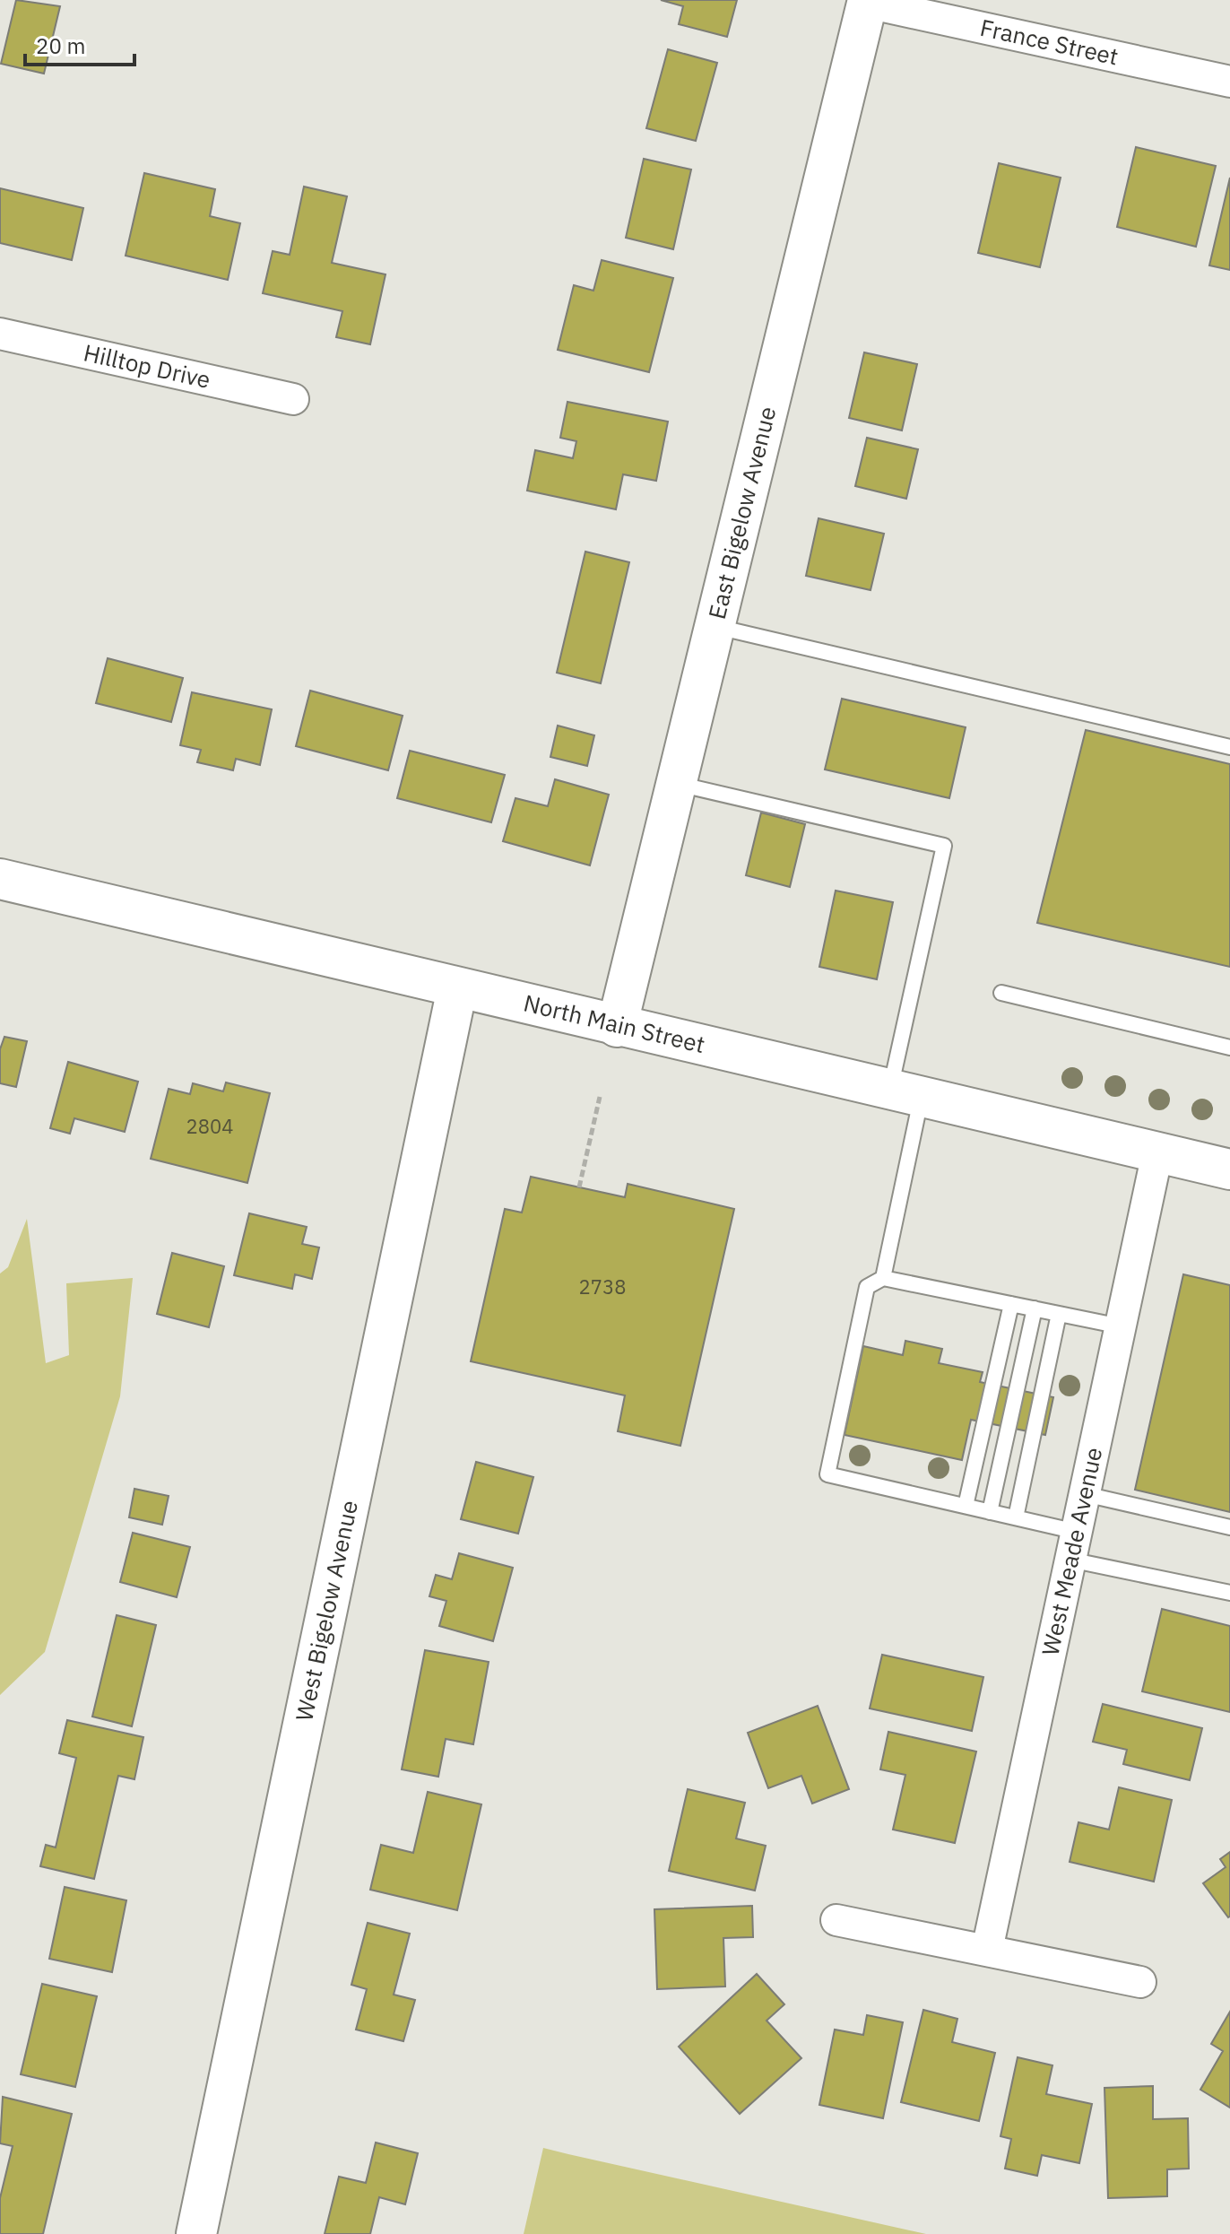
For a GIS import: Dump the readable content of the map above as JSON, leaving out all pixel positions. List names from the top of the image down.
{
  "streets": {
    "main road": ["East Bigelow Avenue", "North Main Street", "West Bigelow Avenue"],
    "street": ["France Street", "Hilltop Drive", "West Meade Avenue"]
  },
  "crossings": [
    ["France Street", "East Bigelow Avenue"],
    ["East Bigelow Avenue", "North Main Street"],
    ["North Main Street", "West Meade Avenue"],
    ["North Main Street", "West Bigelow Avenue"]
  ],
  "house_numbers": ["2804", "2738"],
  "scale_bar": "20 m"
}
